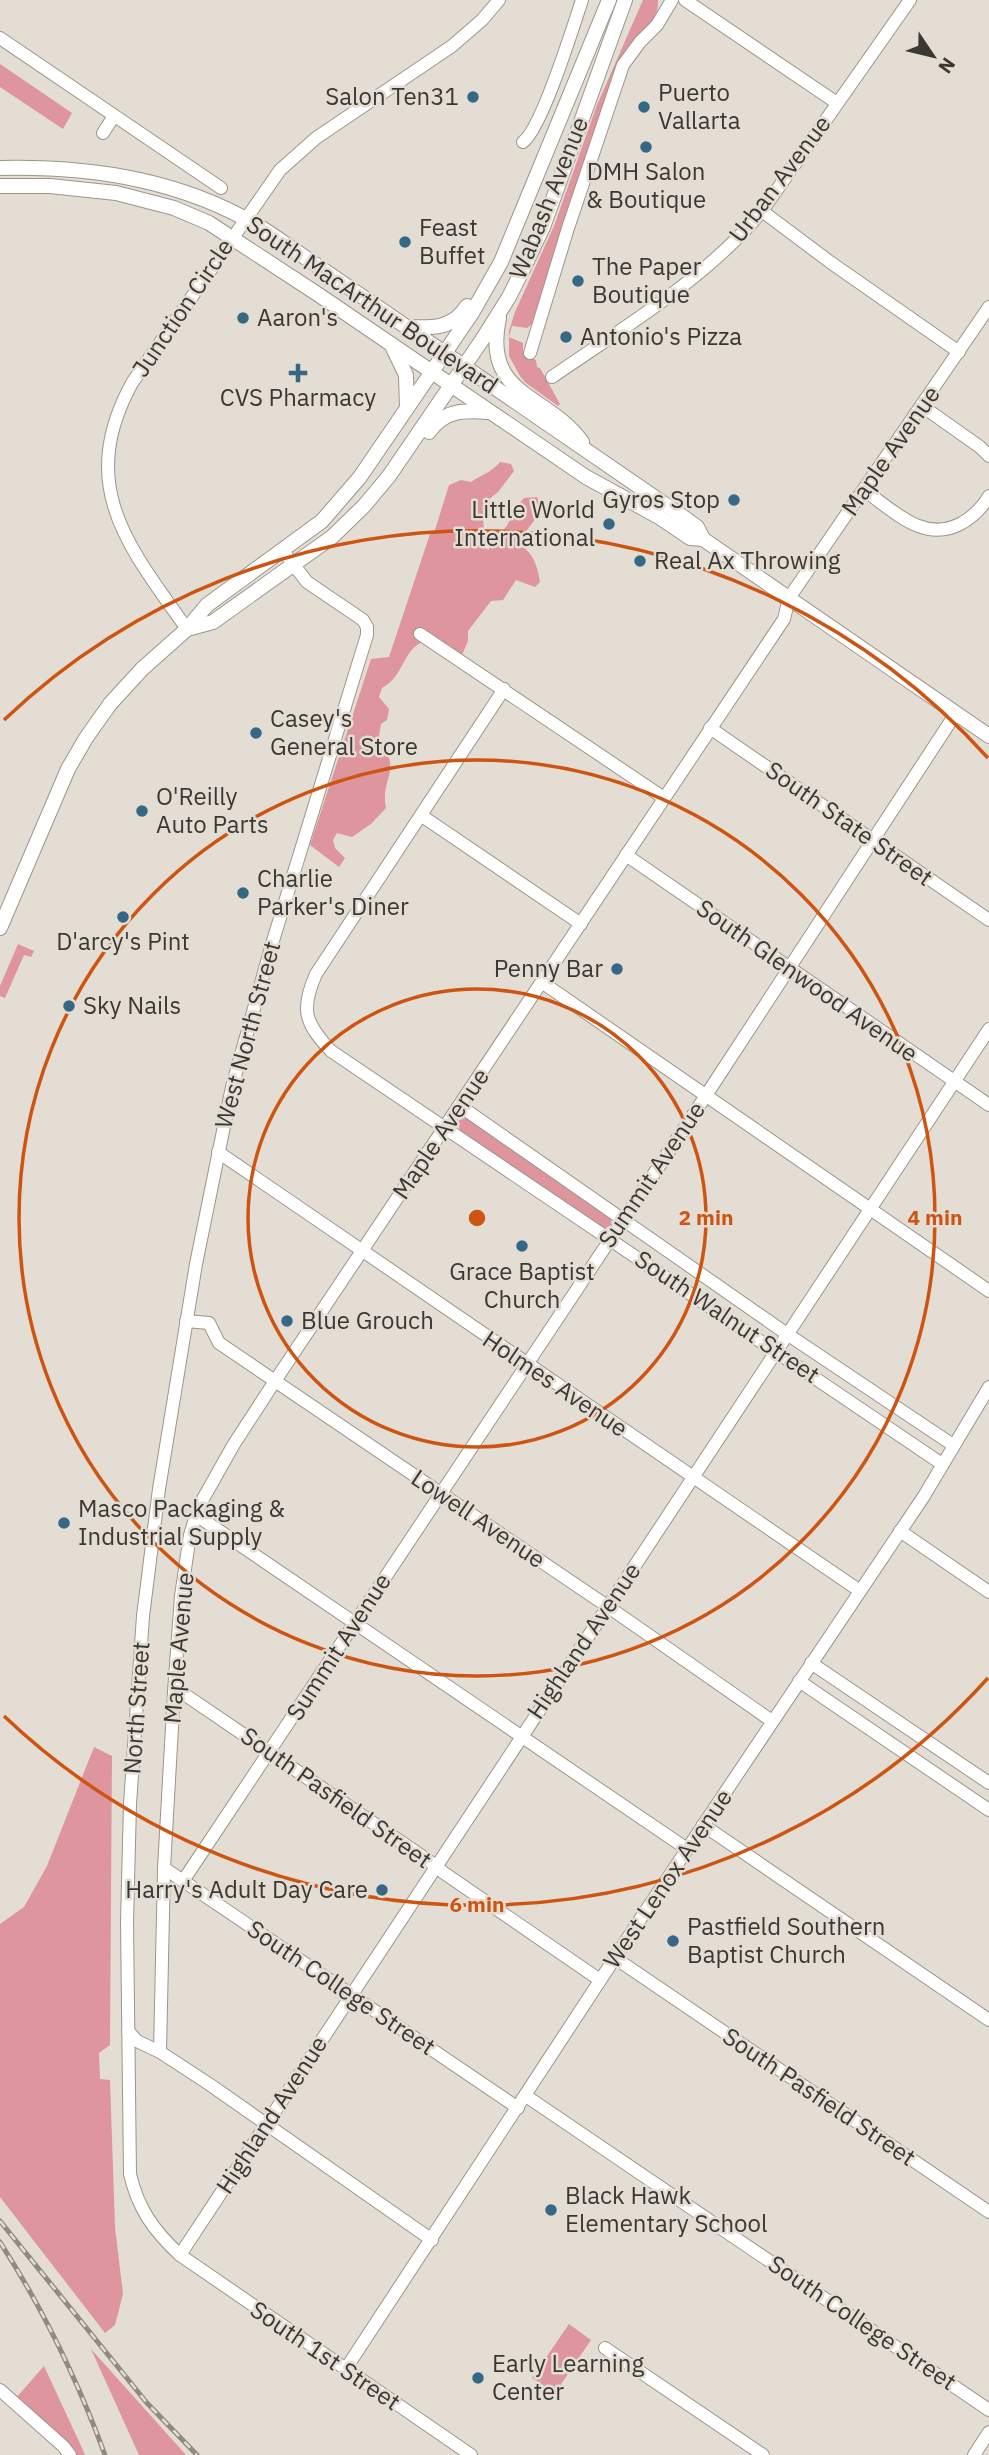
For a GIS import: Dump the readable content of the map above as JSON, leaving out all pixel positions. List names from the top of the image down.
{
  "streets": {
    "main road": ["Wabash Avenue", "South MacArthur Boulevard"],
    "street": [
      "Urban Avenue",
      "Junction Circle",
      "Maple Avenue",
      "South State Street",
      "South Glenwood Avenue",
      "West North Street",
      "Summit Avenue",
      "South Walnut Street",
      "Holmes Avenue",
      "Lowell Avenue",
      "Highland Avenue",
      "North Street",
      "South Pasfield Street",
      "West Lenox Avenue",
      "South College Street",
      "South 1st Street"
    ]
  },
  "crossings": [
    ["Wabash Avenue", "South MacArthur Boulevard"],
    ["Wabash Avenue", "Junction Circle"],
    ["Wabash Avenue", "West North Street"],
    ["South MacArthur Boulevard", "Junction Circle"],
    ["South MacArthur Boulevard", "Maple Avenue"],
    ["South MacArthur Boulevard", "Summit Avenue"],
    ["Maple Avenue", "South State Street"],
    ["Maple Avenue", "South Glenwood Avenue"],
    ["Maple Avenue", "South Walnut Street"],
    ["Maple Avenue", "Holmes Avenue"],
    ["Maple Avenue", "Lowell Avenue"],
    ["Maple Avenue", "South Pasfield Street"],
    ["Maple Avenue", "South College Street"],
    ["South State Street", "Summit Avenue"],
    ["South Glenwood Avenue", "Summit Avenue"],
    ["South Glenwood Avenue", "Highland Avenue"],
    ["West North Street", "Holmes Avenue"],
    ["West North Street", "North Street"],
    ["Summit Avenue", "South Walnut Street"],
    ["Summit Avenue", "Holmes Avenue"],
    ["Summit Avenue", "Lowell Avenue"],
    ["Summit Avenue", "South Pasfield Street"],
    ["Summit Avenue", "South College Street"],
    ["South Walnut Street", "Highland Avenue"],
    ["South Walnut Street", "West Lenox Avenue"],
    ["Holmes Avenue", "Highland Avenue"],
    ["Holmes Avenue", "North Street"],
    ["Holmes Avenue", "West Lenox Avenue"],
    ["Lowell Avenue", "Highland Avenue"],
    ["Lowell Avenue", "North Street"],
    ["Lowell Avenue", "West Lenox Avenue"],
    ["Highland Avenue", "North Street"],
    ["Highland Avenue", "South Pasfield Street"],
    ["Highland Avenue", "South College Street"],
    ["Highland Avenue", "South 1st Street"],
    ["North Street", "South 1st Street"],
    ["South Pasfield Street", "West Lenox Avenue"],
    ["West Lenox Avenue", "South College Street"],
    ["West Lenox Avenue", "South 1st Street"]
  ],
  "places": {
    "other": [
      "Salon Ten31",
      "Puerto Vallarta",
      "DMH Salon & Boutique",
      "Feast Buffet",
      "The Paper Boutique",
      "Aaron's",
      "Antonio's Pizza",
      "Gyros Stop",
      "Little World International",
      "Real Ax Throwing",
      "Casey's General Store",
      "O'Reilly Auto Parts",
      "Charlie Parker's Diner",
      "D'arcy's Pint",
      "Penny Bar",
      "Sky Nails",
      "Grace Baptist Church",
      "Blue Grouch",
      "Masco Packaging & Industrial Supply",
      "Harry's Adult Day Care",
      "Pastfield Southern Baptist Church",
      "Black Hawk Elementary School",
      "Early Learning Center"
    ],
    "health": ["CVS Pharmacy"]
  },
  "north": "bottom right",
  "rings": ["2 min", "4 min", "6 min"]
}
